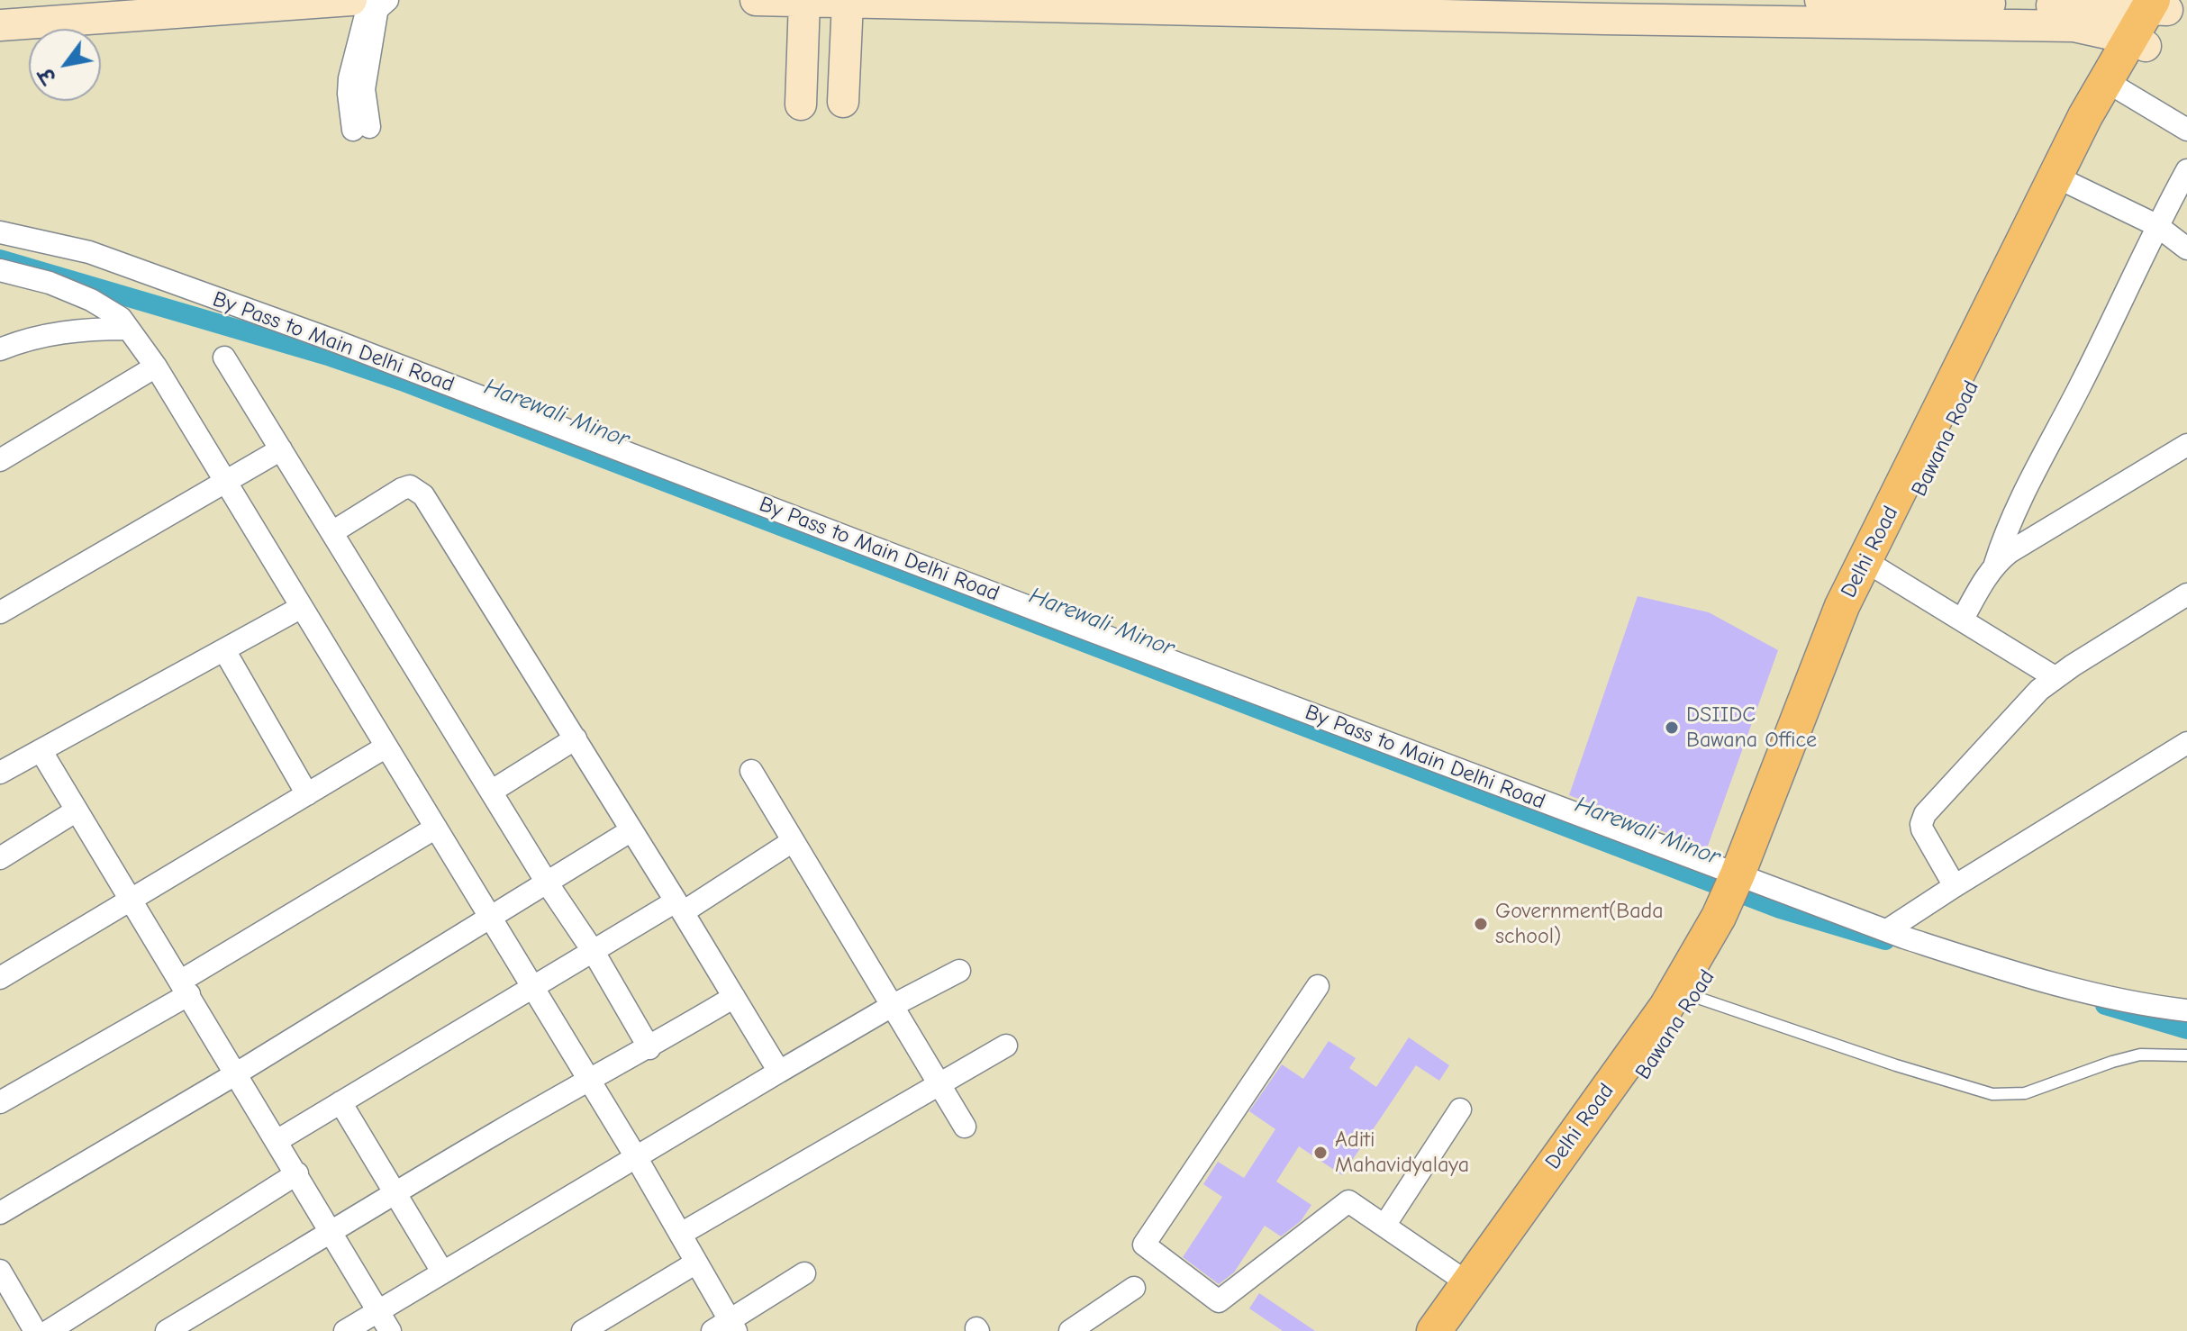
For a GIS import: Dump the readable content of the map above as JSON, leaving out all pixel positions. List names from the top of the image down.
{
  "streets": {
    "main road": ["Bawana Road", "Delhi Road"],
    "street": ["By Pass to Main Delhi Road"]
  },
  "crossings": [
    ["By Pass to Main Delhi Road", "Bawana Road"],
    ["By Pass to Main Delhi Road", "Delhi Road"],
    ["Bawana Road", "Delhi Road"]
  ],
  "water": ["Harewali Minor"],
  "places": ["DSIIDC Bawana Office", "Government(Bada school)", "Aditi Mahavidyalaya"],
  "north": "bottom left"
}
